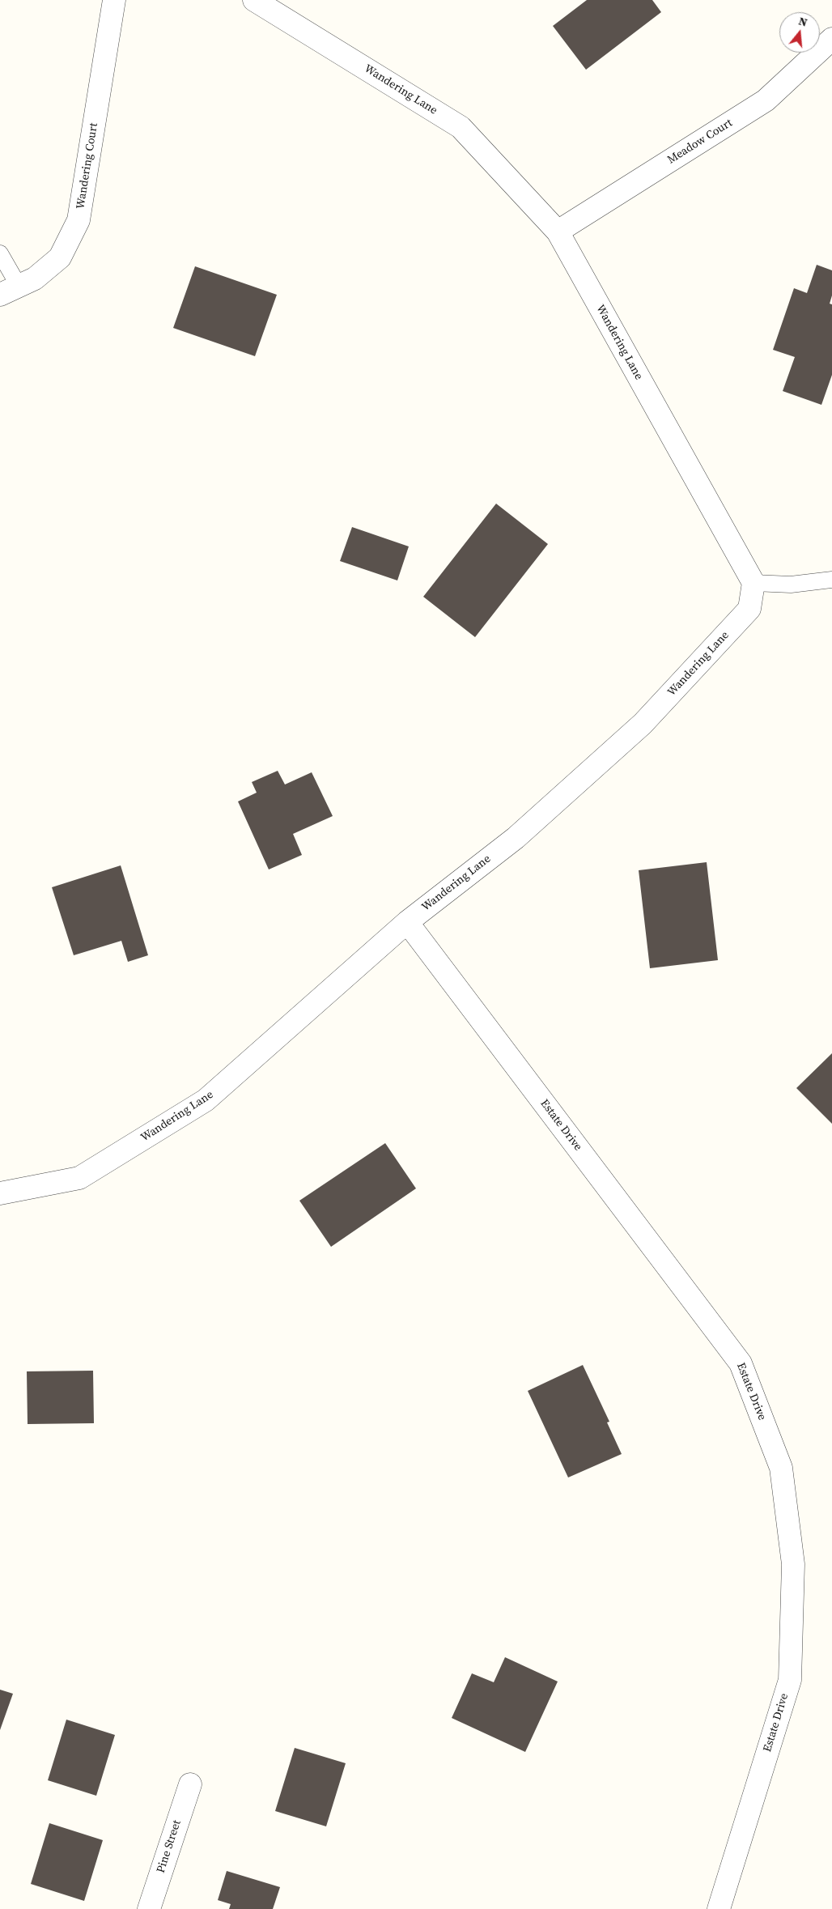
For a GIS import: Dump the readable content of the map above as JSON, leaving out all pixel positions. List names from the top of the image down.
{
  "streets": {
    "street": [
      "Wandering Lane",
      "Meadow Court",
      "Wandering Court",
      "Estate Drive",
      "Pine Street"
    ]
  },
  "crossings": [
    ["Wandering Lane", "Meadow Court"],
    ["Wandering Lane", "Estate Drive"]
  ],
  "north": "top"
}
